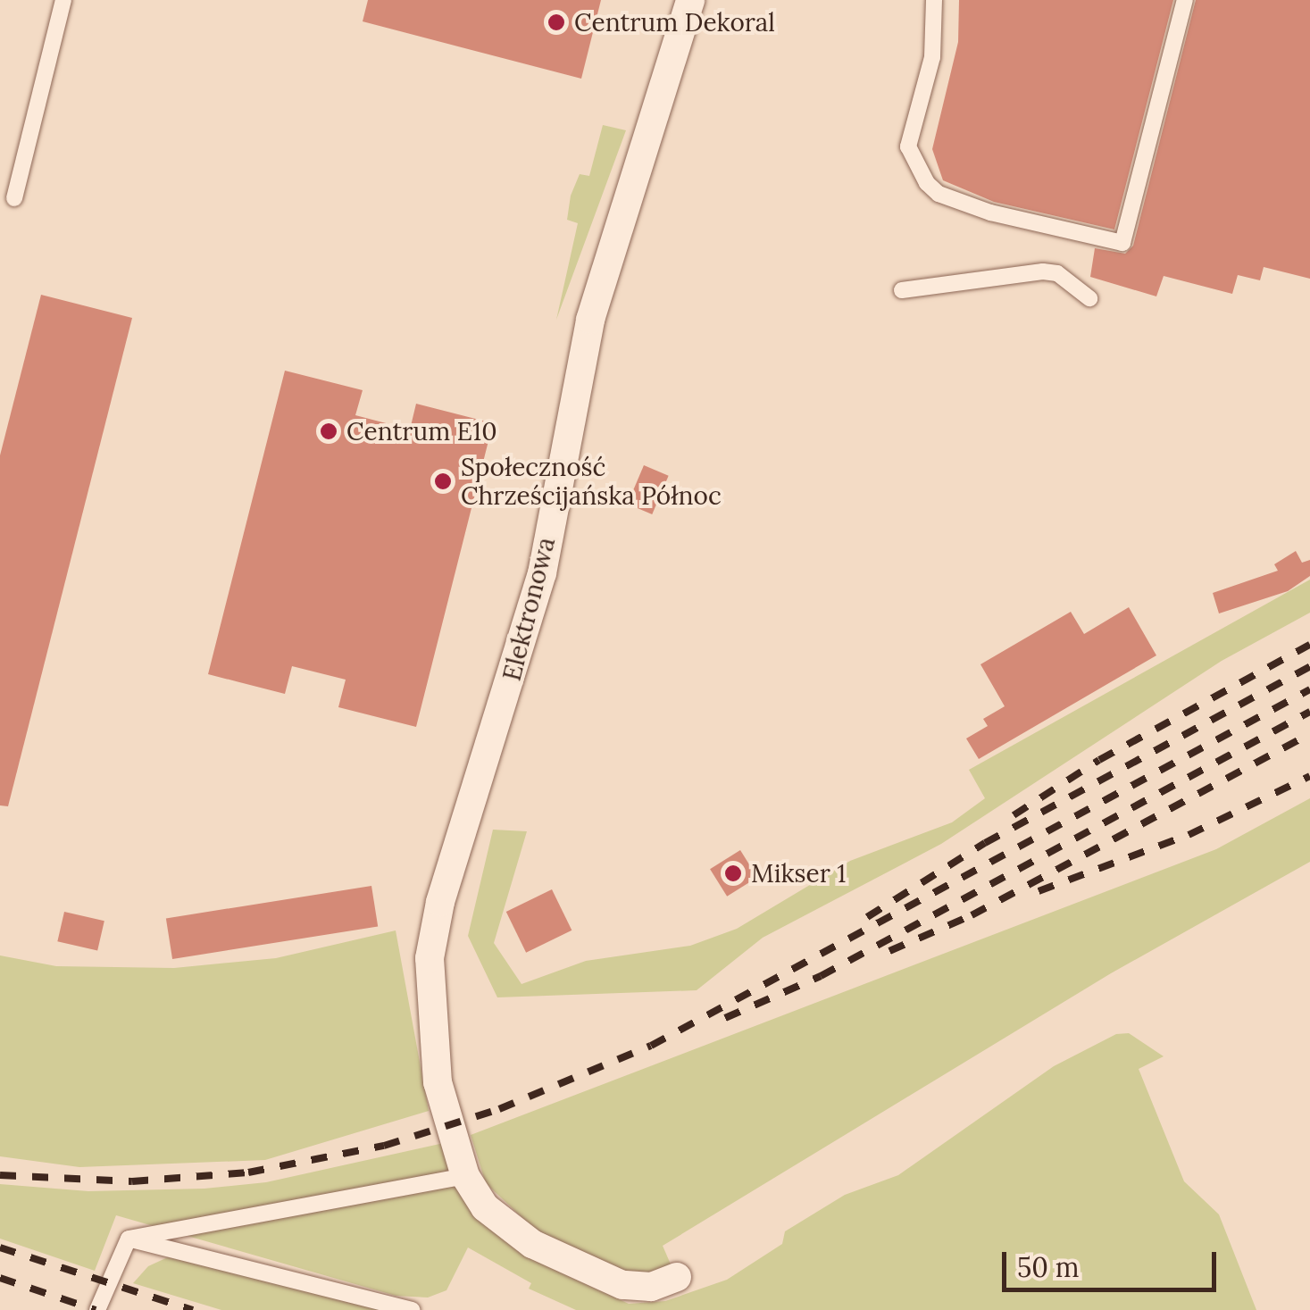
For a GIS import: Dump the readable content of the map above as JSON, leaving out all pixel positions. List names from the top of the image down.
{
  "streets": {
    "street": ["Elektronowa"]
  },
  "places": [
    "Centrum Dekoral",
    "Centrum E10",
    "Społeczność Chrześcijańska Północ",
    "Mikser 1"
  ],
  "scale_bar": "50 m"
}
